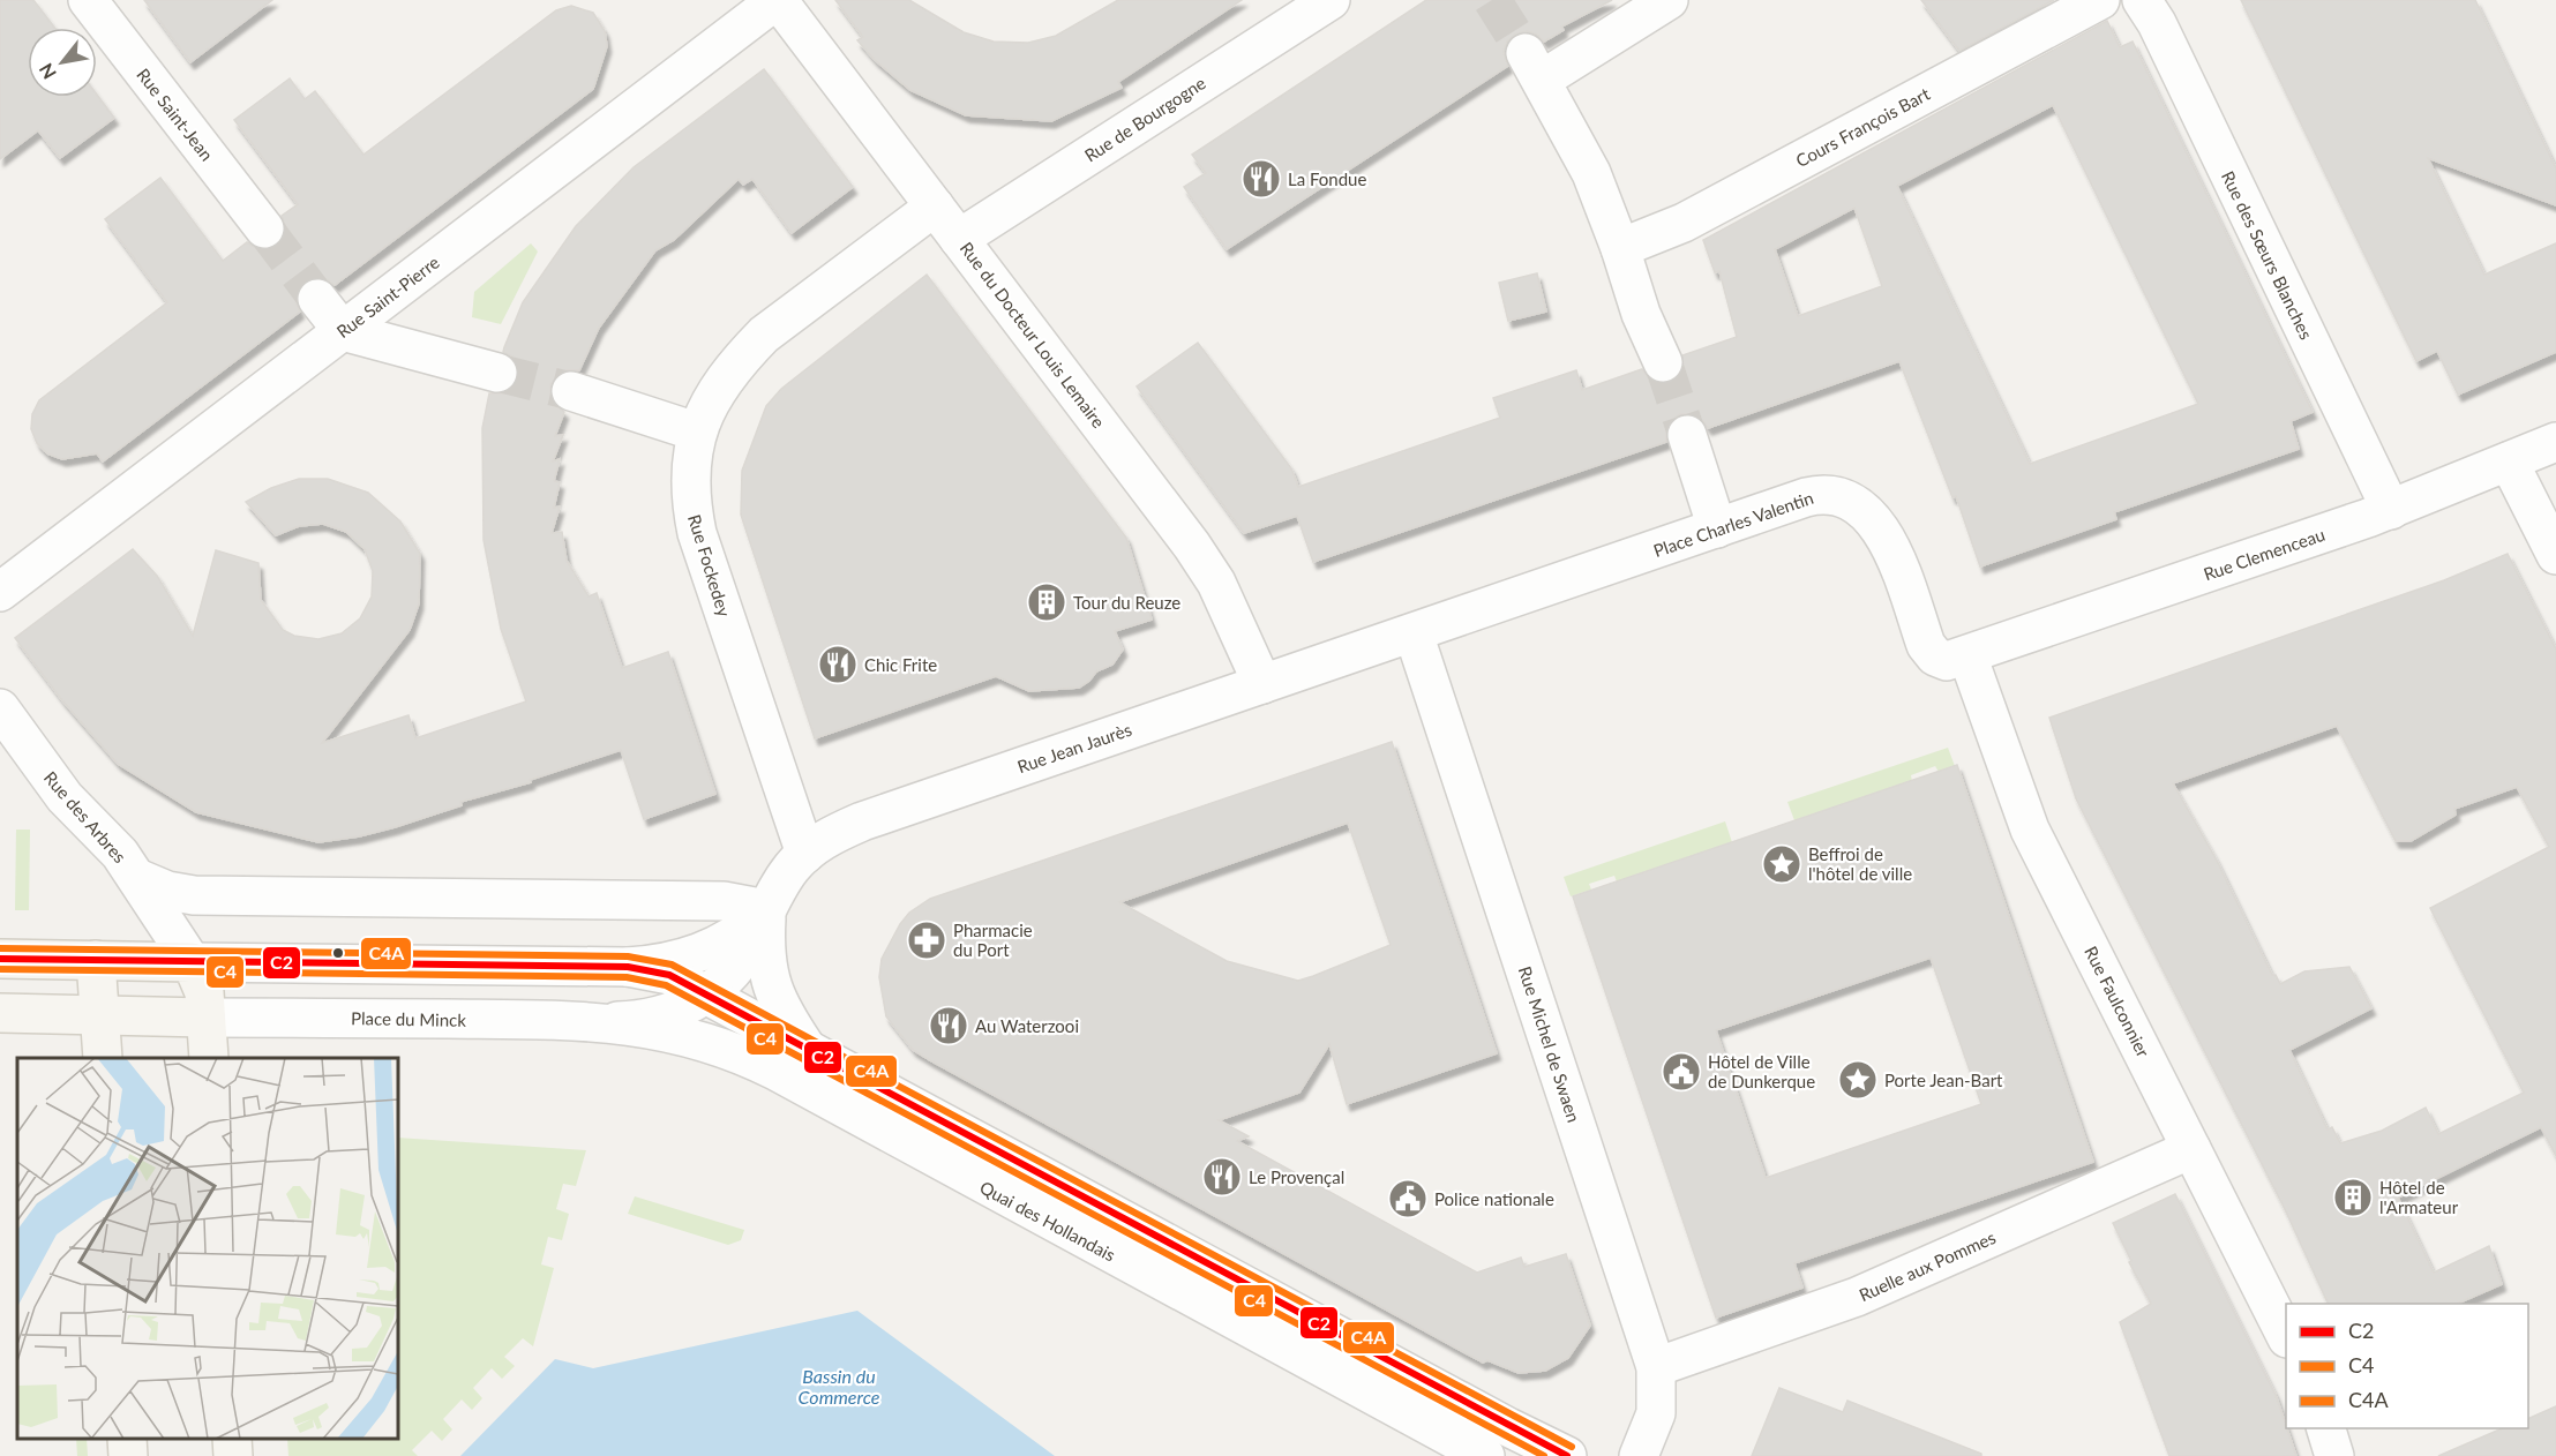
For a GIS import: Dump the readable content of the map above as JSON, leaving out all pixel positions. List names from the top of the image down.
{
  "streets": {
    "main road": ["Place du Minck"],
    "street": [
      "Rue Saint-Jean",
      "Rue de Bourgogne",
      "Cours François Bart",
      "Rue des Sœurs Blanches",
      "Rue Saint-Pierre",
      "Rue du Docteur Louis Lemaire",
      "Place Charles Valentin",
      "Rue Clemenceau",
      "Rue Fockedey",
      "Rue Jean Jaurès",
      "Rue des Arbres",
      "Rue Faulconnier",
      "Rue Michel de Swaen",
      "Quai des Hollandais",
      "Ruelle aux Pommes"
    ]
  },
  "crossings": [
    ["Rue de Bourgogne", "Rue du Docteur Louis Lemaire"],
    ["Rue des Sœurs Blanches", "Rue Clemenceau"],
    ["Rue Saint-Pierre", "Rue du Docteur Louis Lemaire"],
    ["Rue du Docteur Louis Lemaire", "Rue Fockedey"],
    ["Rue du Docteur Louis Lemaire", "Rue Jean Jaurès"],
    ["Place Charles Valentin", "Rue Clemenceau"],
    ["Place Charles Valentin", "Rue Jean Jaurès"],
    ["Place Charles Valentin", "Rue Faulconnier"],
    ["Place Charles Valentin", "Rue Michel de Swaen"],
    ["Rue Clemenceau", "Rue Faulconnier"],
    ["Rue Fockedey", "Rue Jean Jaurès"],
    ["Rue Jean Jaurès", "Place du Minck"],
    ["Rue Jean Jaurès", "Rue Michel de Swaen"],
    ["Rue Faulconnier", "Ruelle aux Pommes"],
    ["Place du Minck", "Quai des Hollandais"],
    ["Rue Michel de Swaen", "Ruelle aux Pommes"]
  ],
  "water": ["Bassin du Commerce"],
  "places": {
    "restaurant": [
      "La Fondue",
      "Chic Frite",
      "Au Waterzooi",
      "Le Provençal"
    ],
    "building": ["Tour du Reuze", "Hôtel de l'Armateur"],
    "place": ["Beffroi de l'hôtel de ville", "Porte Jean-Bart"],
    "pharmacy": ["Pharmacie du Port"],
    "public building": ["Hôtel de Ville de Dunkerque", "Police nationale"]
  },
  "lines": ["transit line C4A", "transit line C2", "transit line C4"],
  "legend": ["C2", "C4", "C4A"],
  "north": "bottom left"
}
